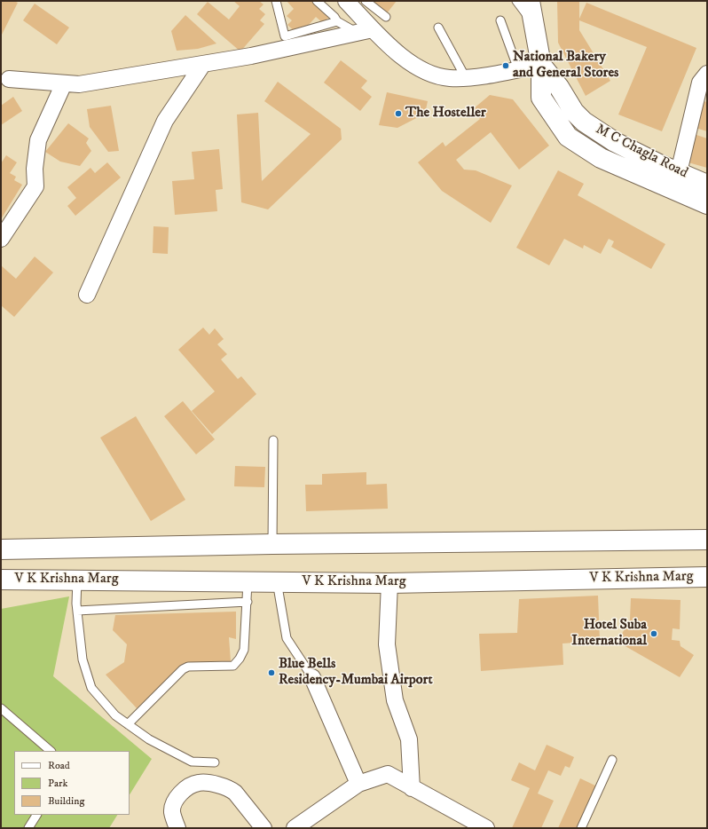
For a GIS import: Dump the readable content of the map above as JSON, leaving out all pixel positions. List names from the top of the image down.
{
  "streets": {
    "main road": ["M C Chagla Road", "V K Krishna Marg"]
  },
  "places": [
    "National Bakery and General Stores",
    "The Hosteller",
    "Hotel Suba International",
    "Blue Bells Residency-Mumbai Airport"
  ],
  "legend": ["Road", "Park", "Building"]
}
